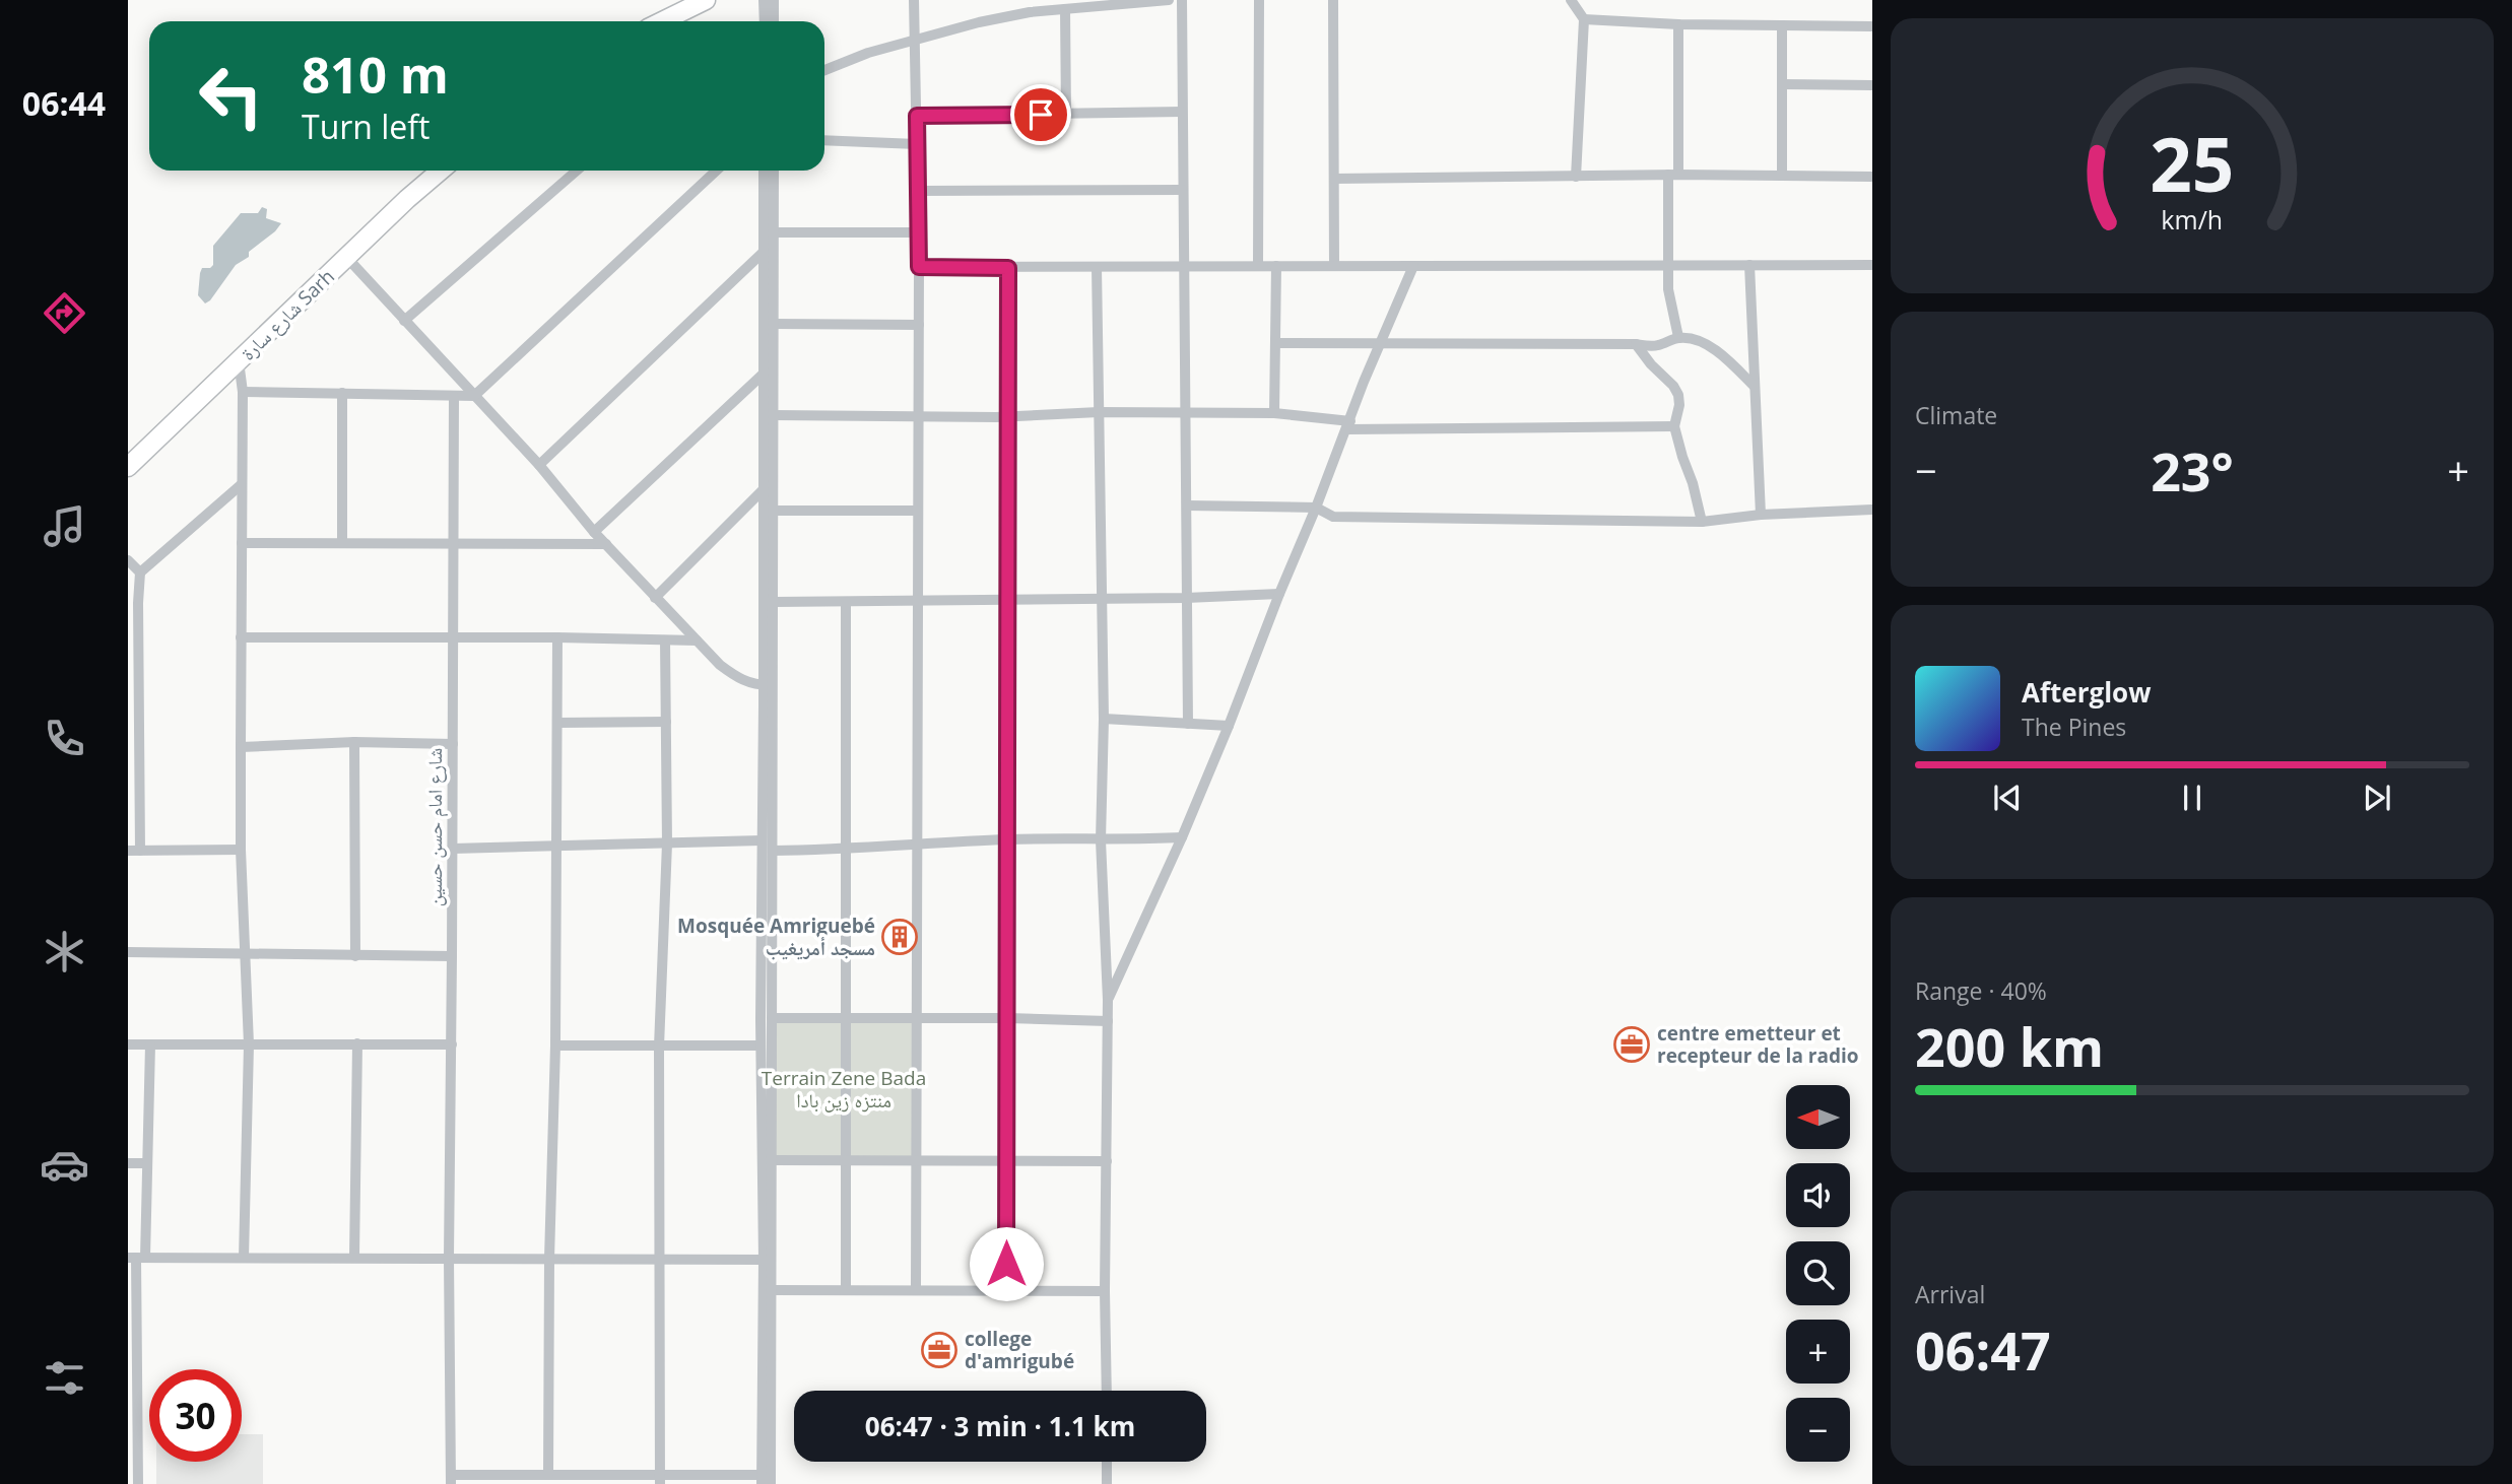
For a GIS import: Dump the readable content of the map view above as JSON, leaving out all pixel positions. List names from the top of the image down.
{
  "streets": {
    "highway": ["شارع سارة Sarh"],
    "street": ["شارع امام حسن حسين"]
  },
  "parks": ["Terrain Zene Bada منتزه زين بادا"],
  "places": {
    "building": ["Mosquée Amriguebé مسجد أمريغيب"],
    "office": ["centre emetteur et recepteur de la radio", "college d'amrigubé"]
  },
  "north": "left",
  "page": {
    "tabs": "06:44",
    "turn": ["810 m", "Turn left"],
    "tile": [
      "Climate",
      ["Range · 40%", "200 km"],
      ["Arrival", "06:47"]
    ],
    "heat": ["−", "23°", "+"],
    "song": ["Afterglow", "The Pines"],
    "map_buttons": ["+", "−"],
    "limit": "30",
    "trip": "06:47 · 3 min · 1.1 km",
    "gauge": ["25", "km/h"]
  }
}
